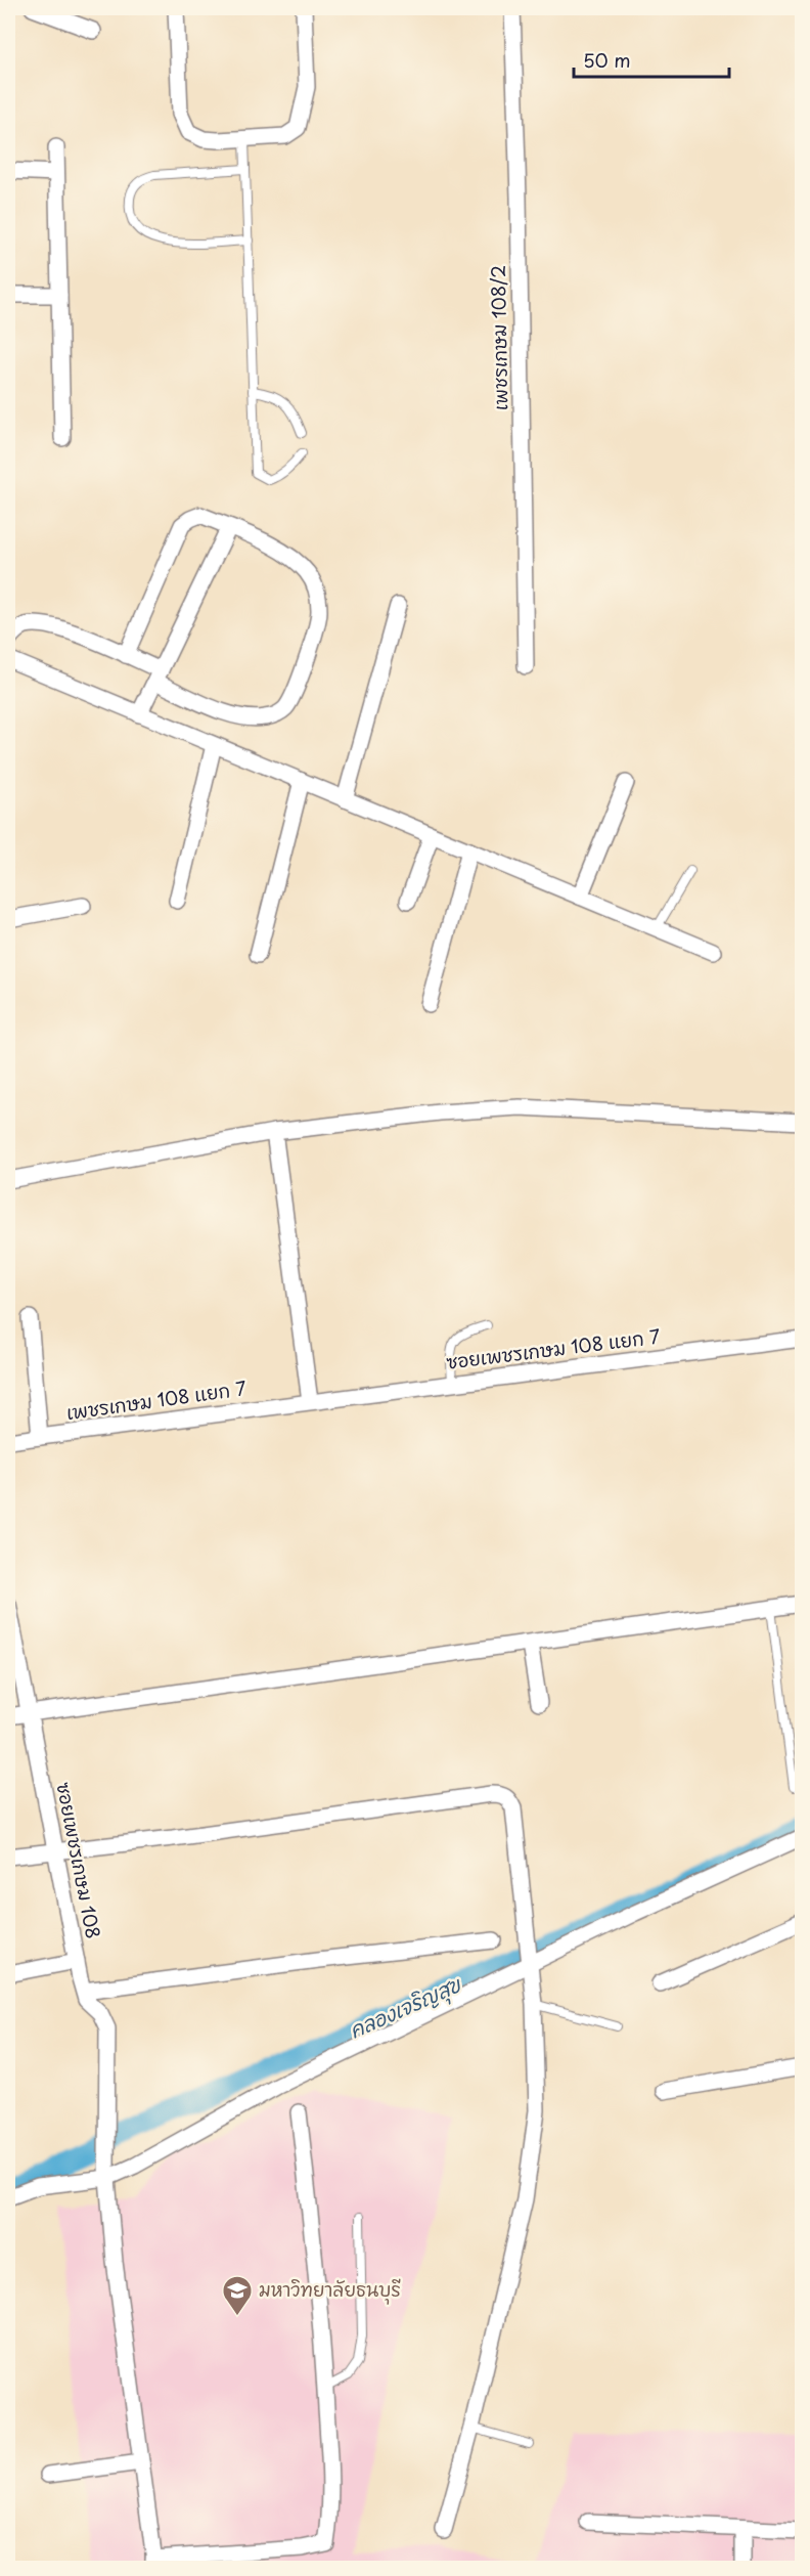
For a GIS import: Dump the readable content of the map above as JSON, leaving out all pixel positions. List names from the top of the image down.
{
  "streets": {
    "street": [
      "เพชรเกษม 108/2",
      "ซอยเพชรเกษม 108 แยก 7",
      "เพชรเกษม 108 แยก 7",
      "ซอยเพชรเกษม 108"
    ]
  },
  "crossings": [
    ["ซอยเพชรเกษม 108 แยก 7", "เพชรเกษม 108 แยก 7"]
  ],
  "water": ["คลองเจริญสุข"],
  "places": {
    "school or university": ["มหาวิทยาลัยธนบุรี"]
  },
  "scale_bar": "50 m"
}
